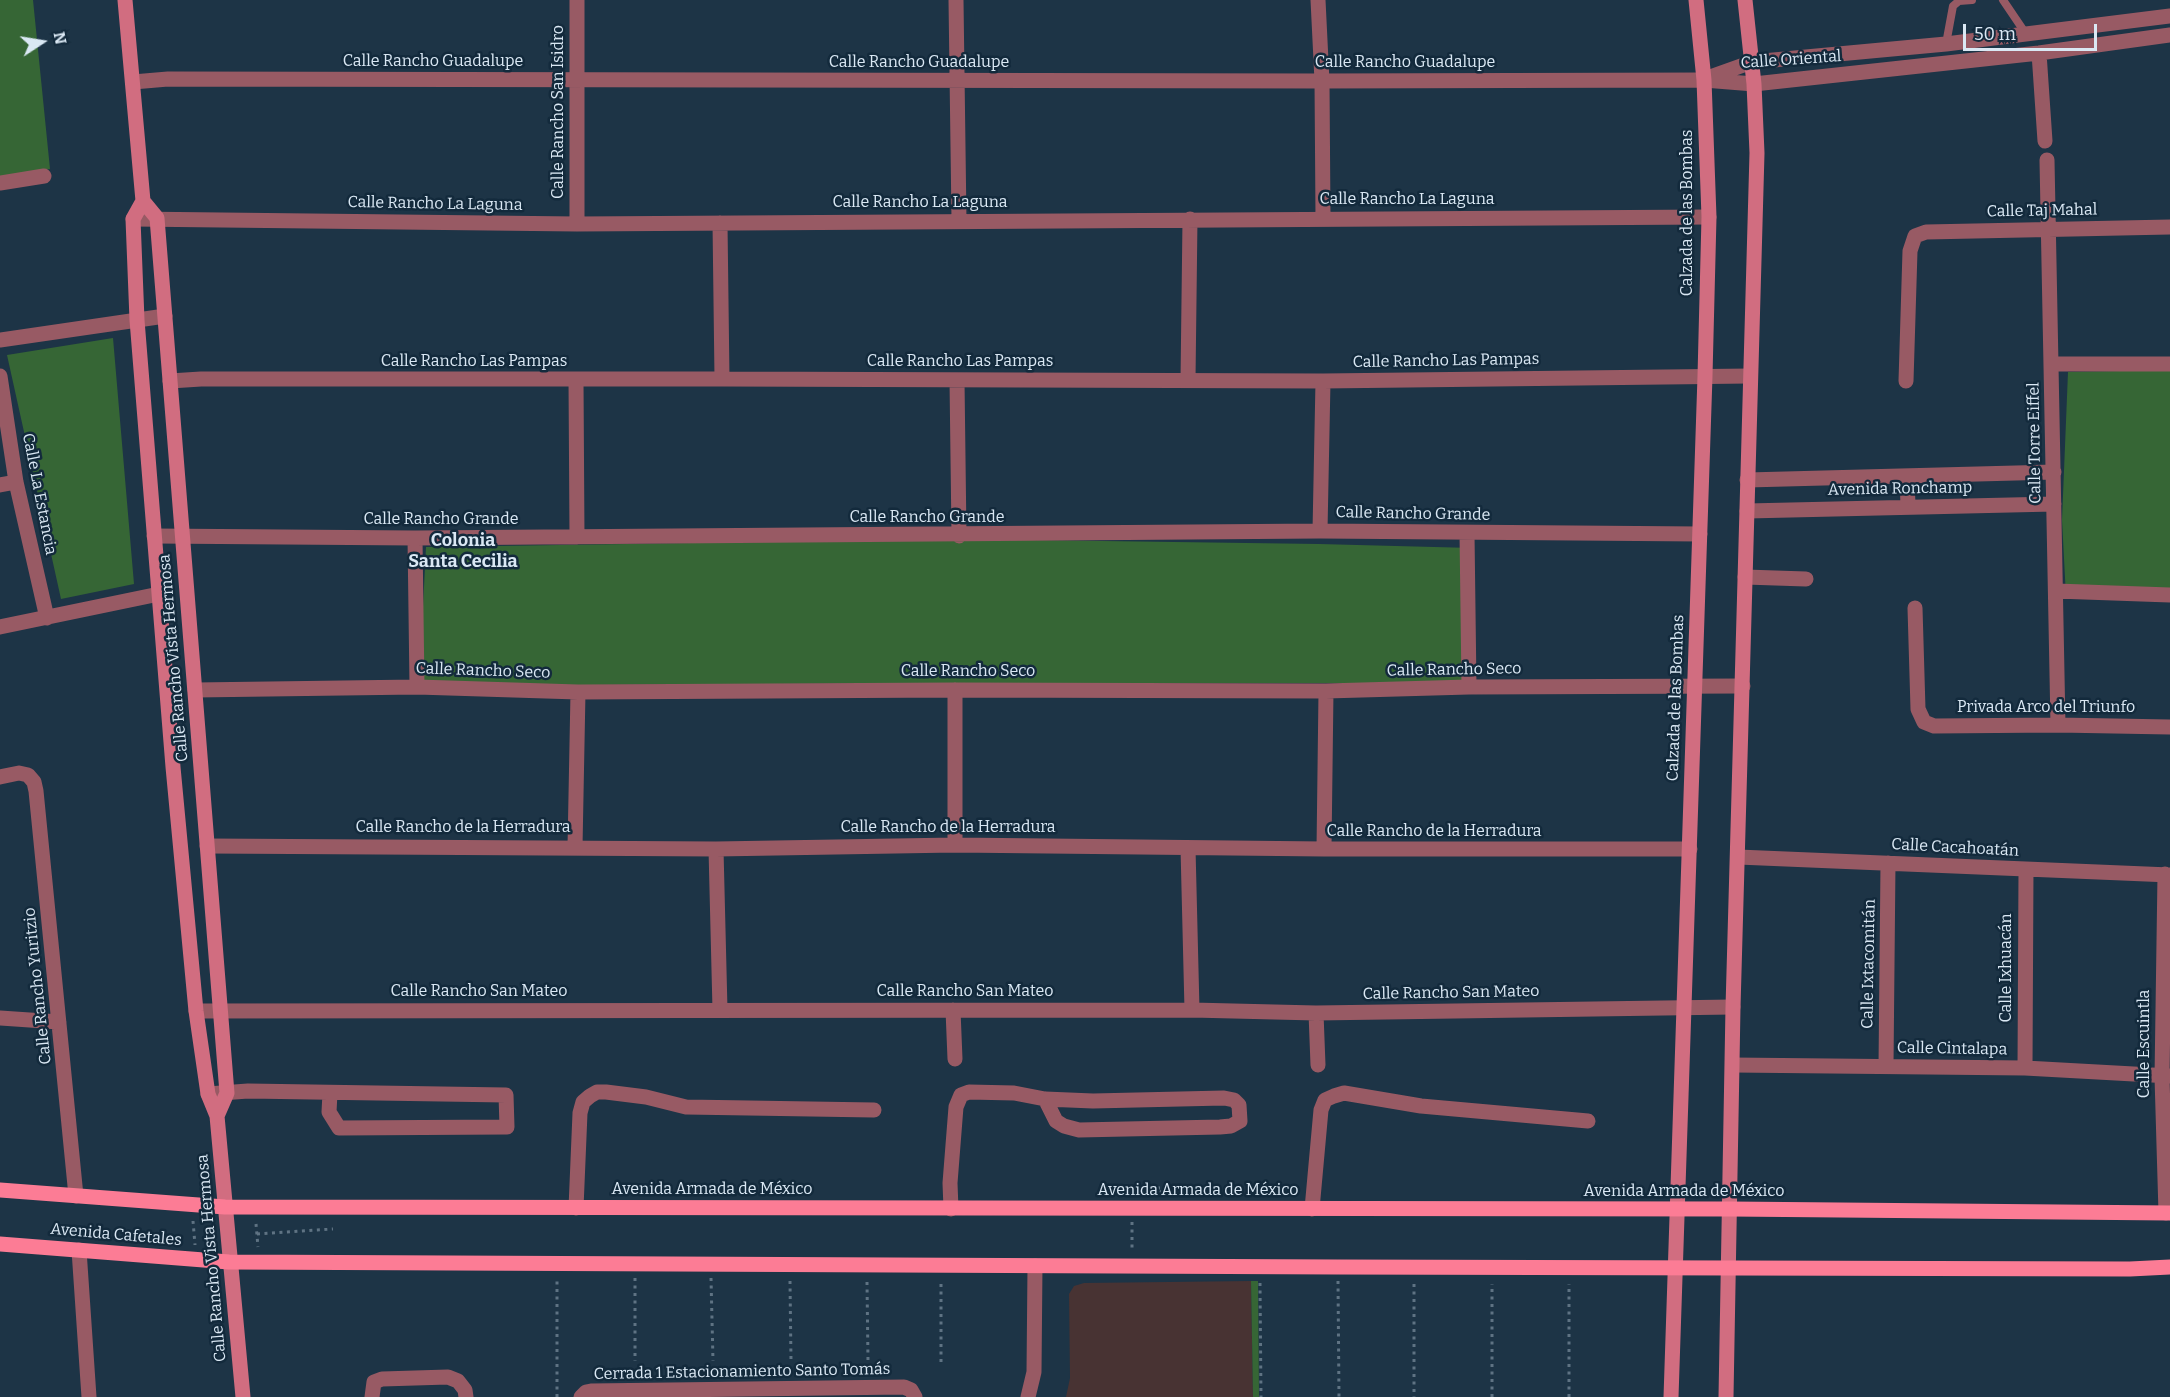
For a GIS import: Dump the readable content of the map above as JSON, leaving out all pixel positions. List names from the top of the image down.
{
  "streets": {
    "main road": [
      "Calzada de las Bombas",
      "Calle Rancho Vista Hermosa",
      "Avenida Armada de México",
      "Avenida Cafetales"
    ],
    "street": [
      "Calle Oriental",
      "Calle Rancho Guadalupe",
      "Calle Rancho San Isidro",
      "Calle Rancho La Laguna",
      "Calle Taj Mahal",
      "Calle Rancho Las Pampas",
      "Calle Torre Eiffel",
      "Avenida Ronchamp",
      "Calle La Estancia",
      "Calle Rancho Grande",
      "Calle Rancho Seco",
      "Privada Arco del Triunfo",
      "Calle Rancho de la Herradura",
      "Calle Cacahoatán",
      "Calle Ixtacomitán",
      "Calle Ixhuacán",
      "Calle Rancho Yuritzio",
      "Calle Rancho San Mateo",
      "Calle Escuintla",
      "Calle Cintalapa",
      "Cerrada 1 Estacionamiento Santo Tomás"
    ]
  },
  "crossings": [
    ["Calle Oriental", "Calle Rancho Guadalupe"],
    ["Calle Oriental", "Calzada de las Bombas"],
    ["Calle Rancho Guadalupe", "Calle Rancho San Isidro"],
    ["Calle Rancho Guadalupe", "Calzada de las Bombas"],
    ["Calle Rancho San Isidro", "Calle Rancho La Laguna"],
    ["Calle Rancho La Laguna", "Calzada de las Bombas"],
    ["Calle Rancho La Laguna", "Calle Rancho Vista Hermosa"],
    ["Calle Taj Mahal", "Calle Torre Eiffel"],
    ["Calzada de las Bombas", "Calle Rancho Las Pampas"],
    ["Calzada de las Bombas", "Calle Rancho Grande"],
    ["Calzada de las Bombas", "Calle Rancho Seco"],
    ["Calzada de las Bombas", "Calle Rancho de la Herradura"],
    ["Calzada de las Bombas", "Calle Rancho San Mateo"],
    ["Calzada de las Bombas", "Avenida Armada de México"],
    ["Calle Rancho Las Pampas", "Calle Rancho Vista Hermosa"],
    ["Calle Torre Eiffel", "Avenida Ronchamp"],
    ["Calle Torre Eiffel", "Privada Arco del Triunfo"],
    ["Calle Rancho Grande", "Calle Rancho Vista Hermosa"],
    ["Calle Rancho Vista Hermosa", "Calle Rancho Seco"],
    ["Calle Rancho Vista Hermosa", "Calle Rancho de la Herradura"],
    ["Calle Rancho Vista Hermosa", "Calle Rancho San Mateo"],
    ["Calle Rancho Vista Hermosa", "Avenida Armada de México"],
    ["Calle Rancho Vista Hermosa", "Avenida Cafetales"],
    ["Calle Cacahoatán", "Calle Ixtacomitán"],
    ["Calle Cacahoatán", "Calle Ixhuacán"],
    ["Calle Cacahoatán", "Calle Escuintla"],
    ["Calle Ixtacomitán", "Calle Cintalapa"],
    ["Calle Ixhuacán", "Calle Cintalapa"],
    ["Calle Escuintla", "Calle Cintalapa"],
    ["Calle Escuintla", "Avenida Armada de México"]
  ],
  "districts": ["Colonia Santa Cecilia"],
  "scale_bar": "50 m",
  "north": "right"
}
